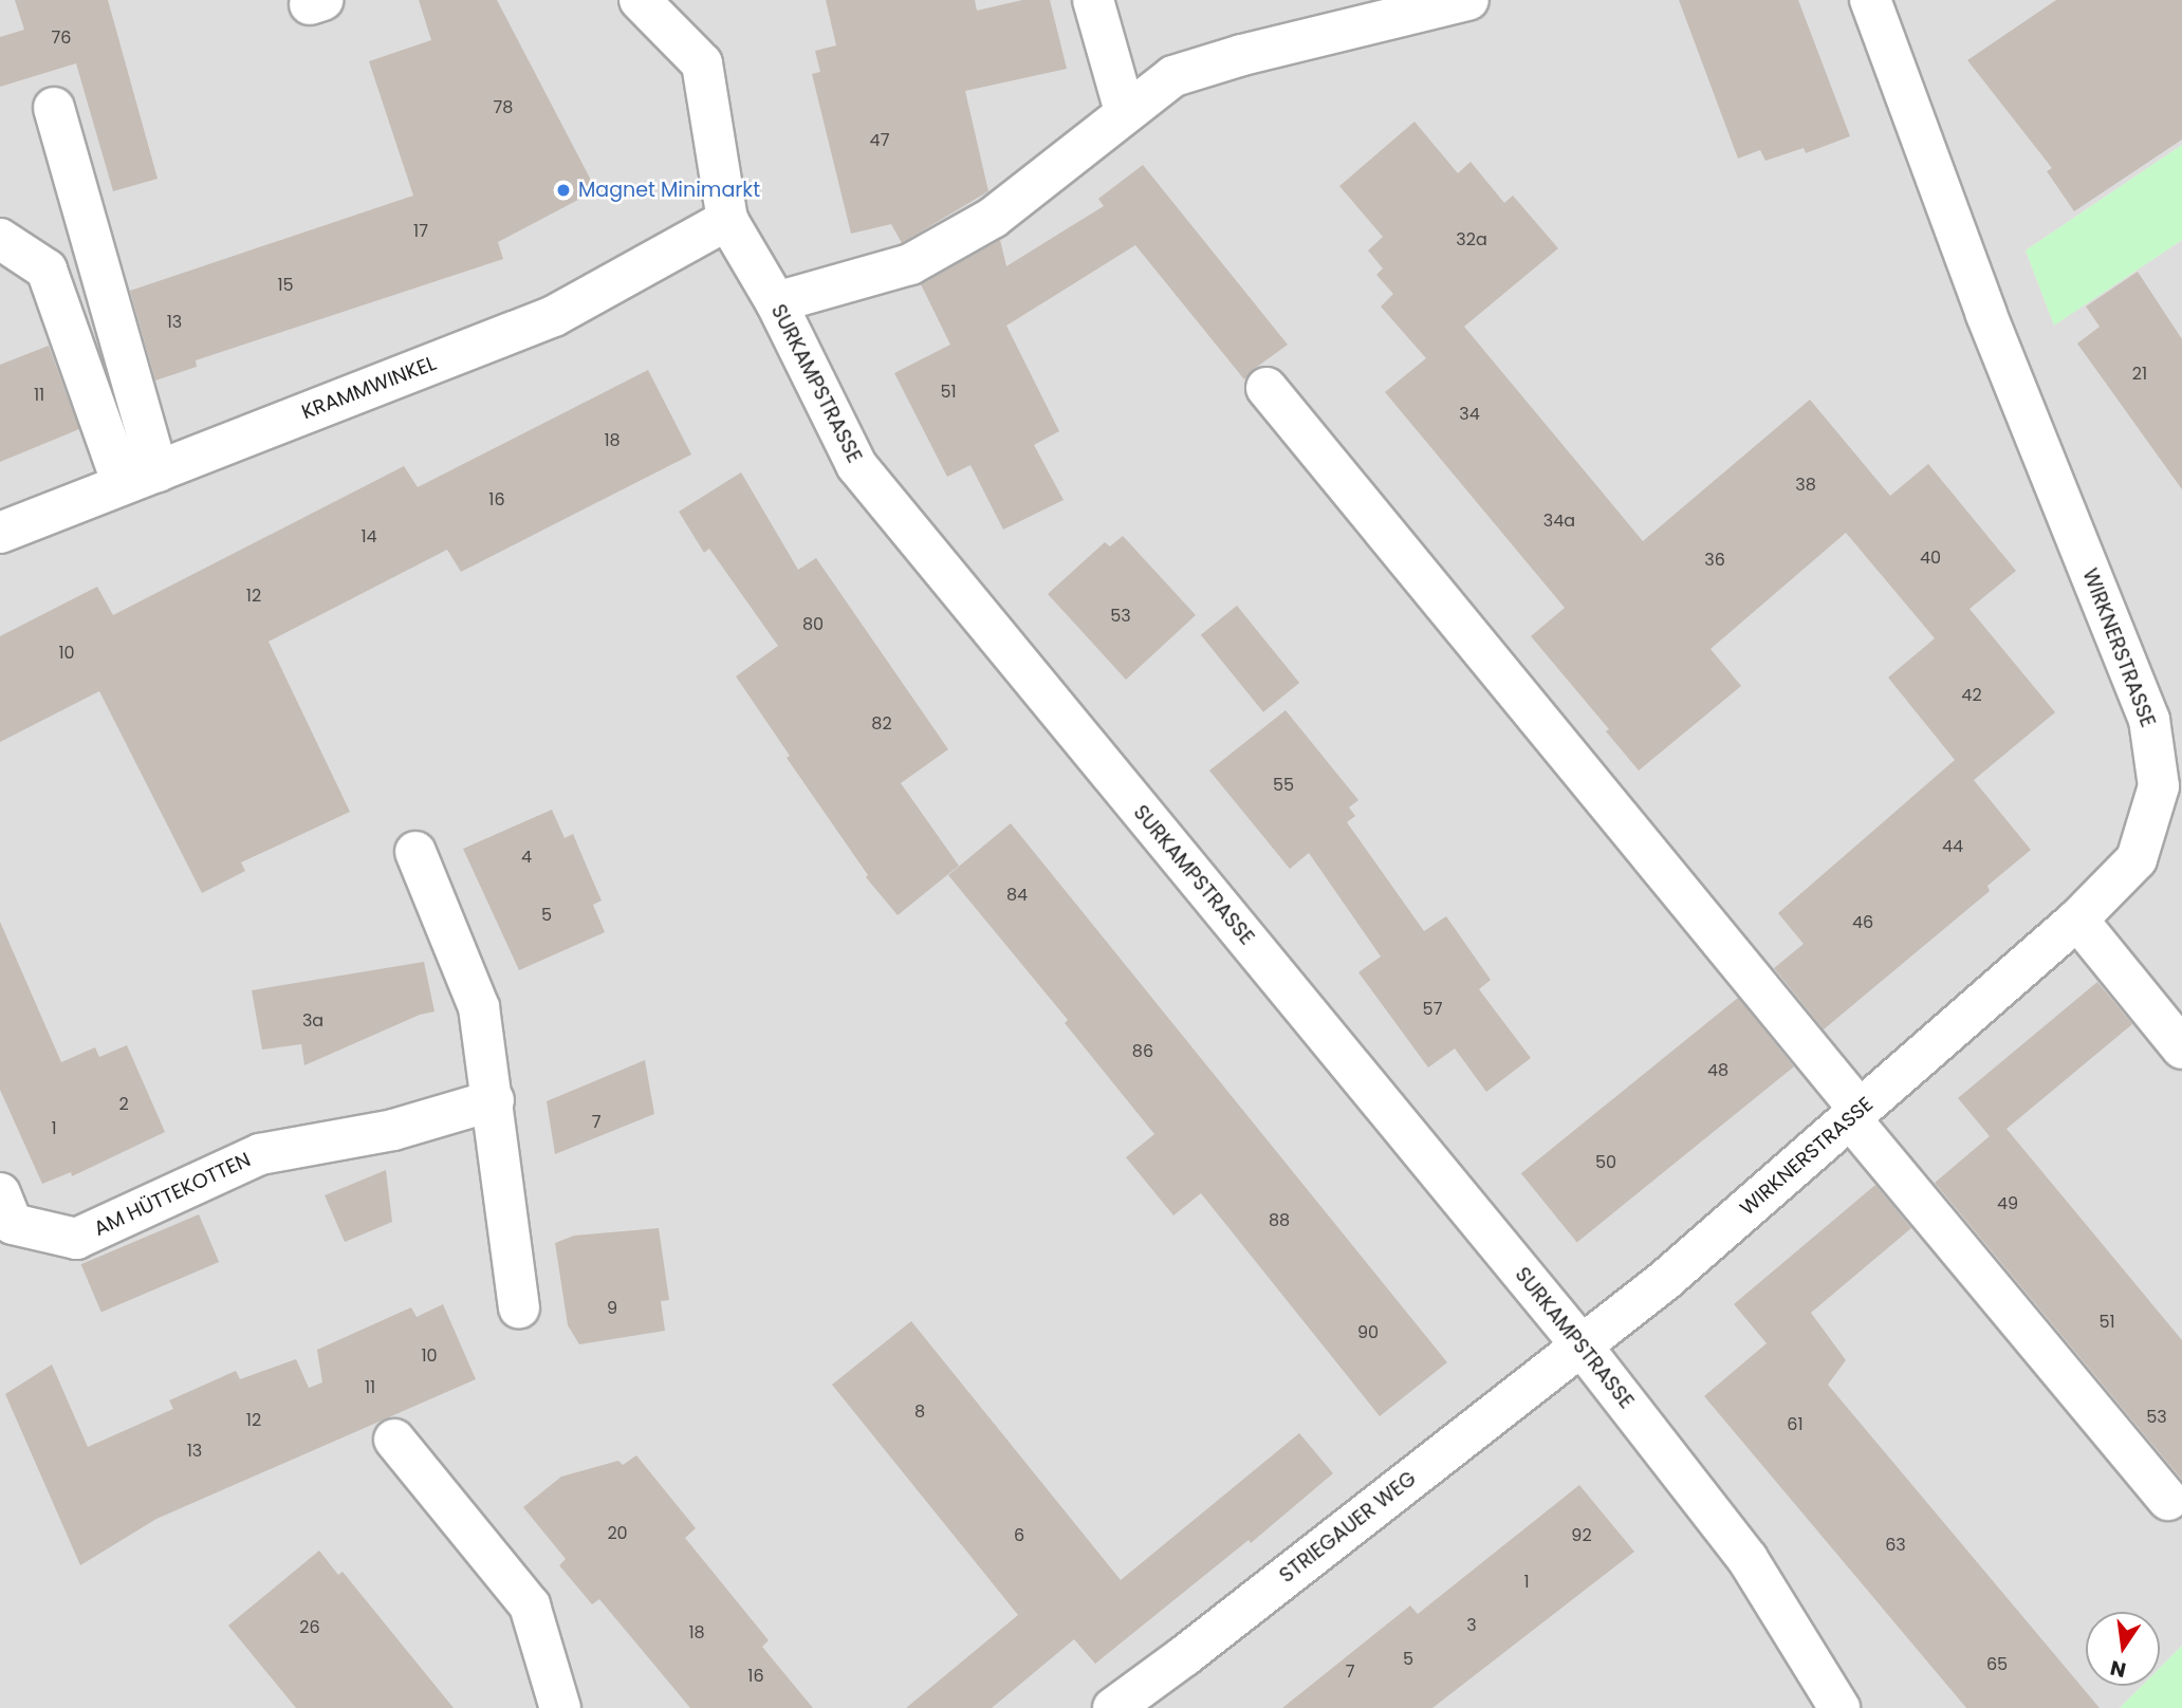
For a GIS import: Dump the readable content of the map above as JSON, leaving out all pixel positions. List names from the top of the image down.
{
  "streets": {
    "street": [
      "SURKAMPSTRASSE",
      "KRAMMWINKEL",
      "WIRKNERSTRASSE",
      "AM HÜTTEKOTTEN",
      "STRIEGAUER WEG"
    ]
  },
  "crossings": [
    ["SURKAMPSTRASSE", "KRAMMWINKEL"],
    ["SURKAMPSTRASSE", "WIRKNERSTRASSE"],
    ["SURKAMPSTRASSE", "STRIEGAUER WEG"],
    ["WIRKNERSTRASSE", "STRIEGAUER WEG"]
  ],
  "places": ["Magnet Minimarkt"],
  "house_numbers": [
    "76",
    "78",
    "47",
    "17",
    "32a",
    "15",
    "13",
    "21",
    "51",
    "11",
    "34",
    "18",
    "38",
    "16",
    "34a",
    "14",
    "40",
    "36",
    "12",
    "53",
    "80",
    "10",
    "42",
    "82",
    "55",
    "44",
    "4",
    "84",
    "5",
    "46",
    "57",
    "3a",
    "86",
    "48",
    "2",
    "7",
    "1",
    "50",
    "49",
    "88",
    "9",
    "51",
    "90",
    "10",
    "11",
    "8",
    "53",
    "12",
    "61",
    "13",
    "20",
    "6",
    "92",
    "63",
    "1",
    "3",
    "26",
    "18",
    "5",
    "65",
    "7",
    "16"
  ],
  "north": "bottom"
}
